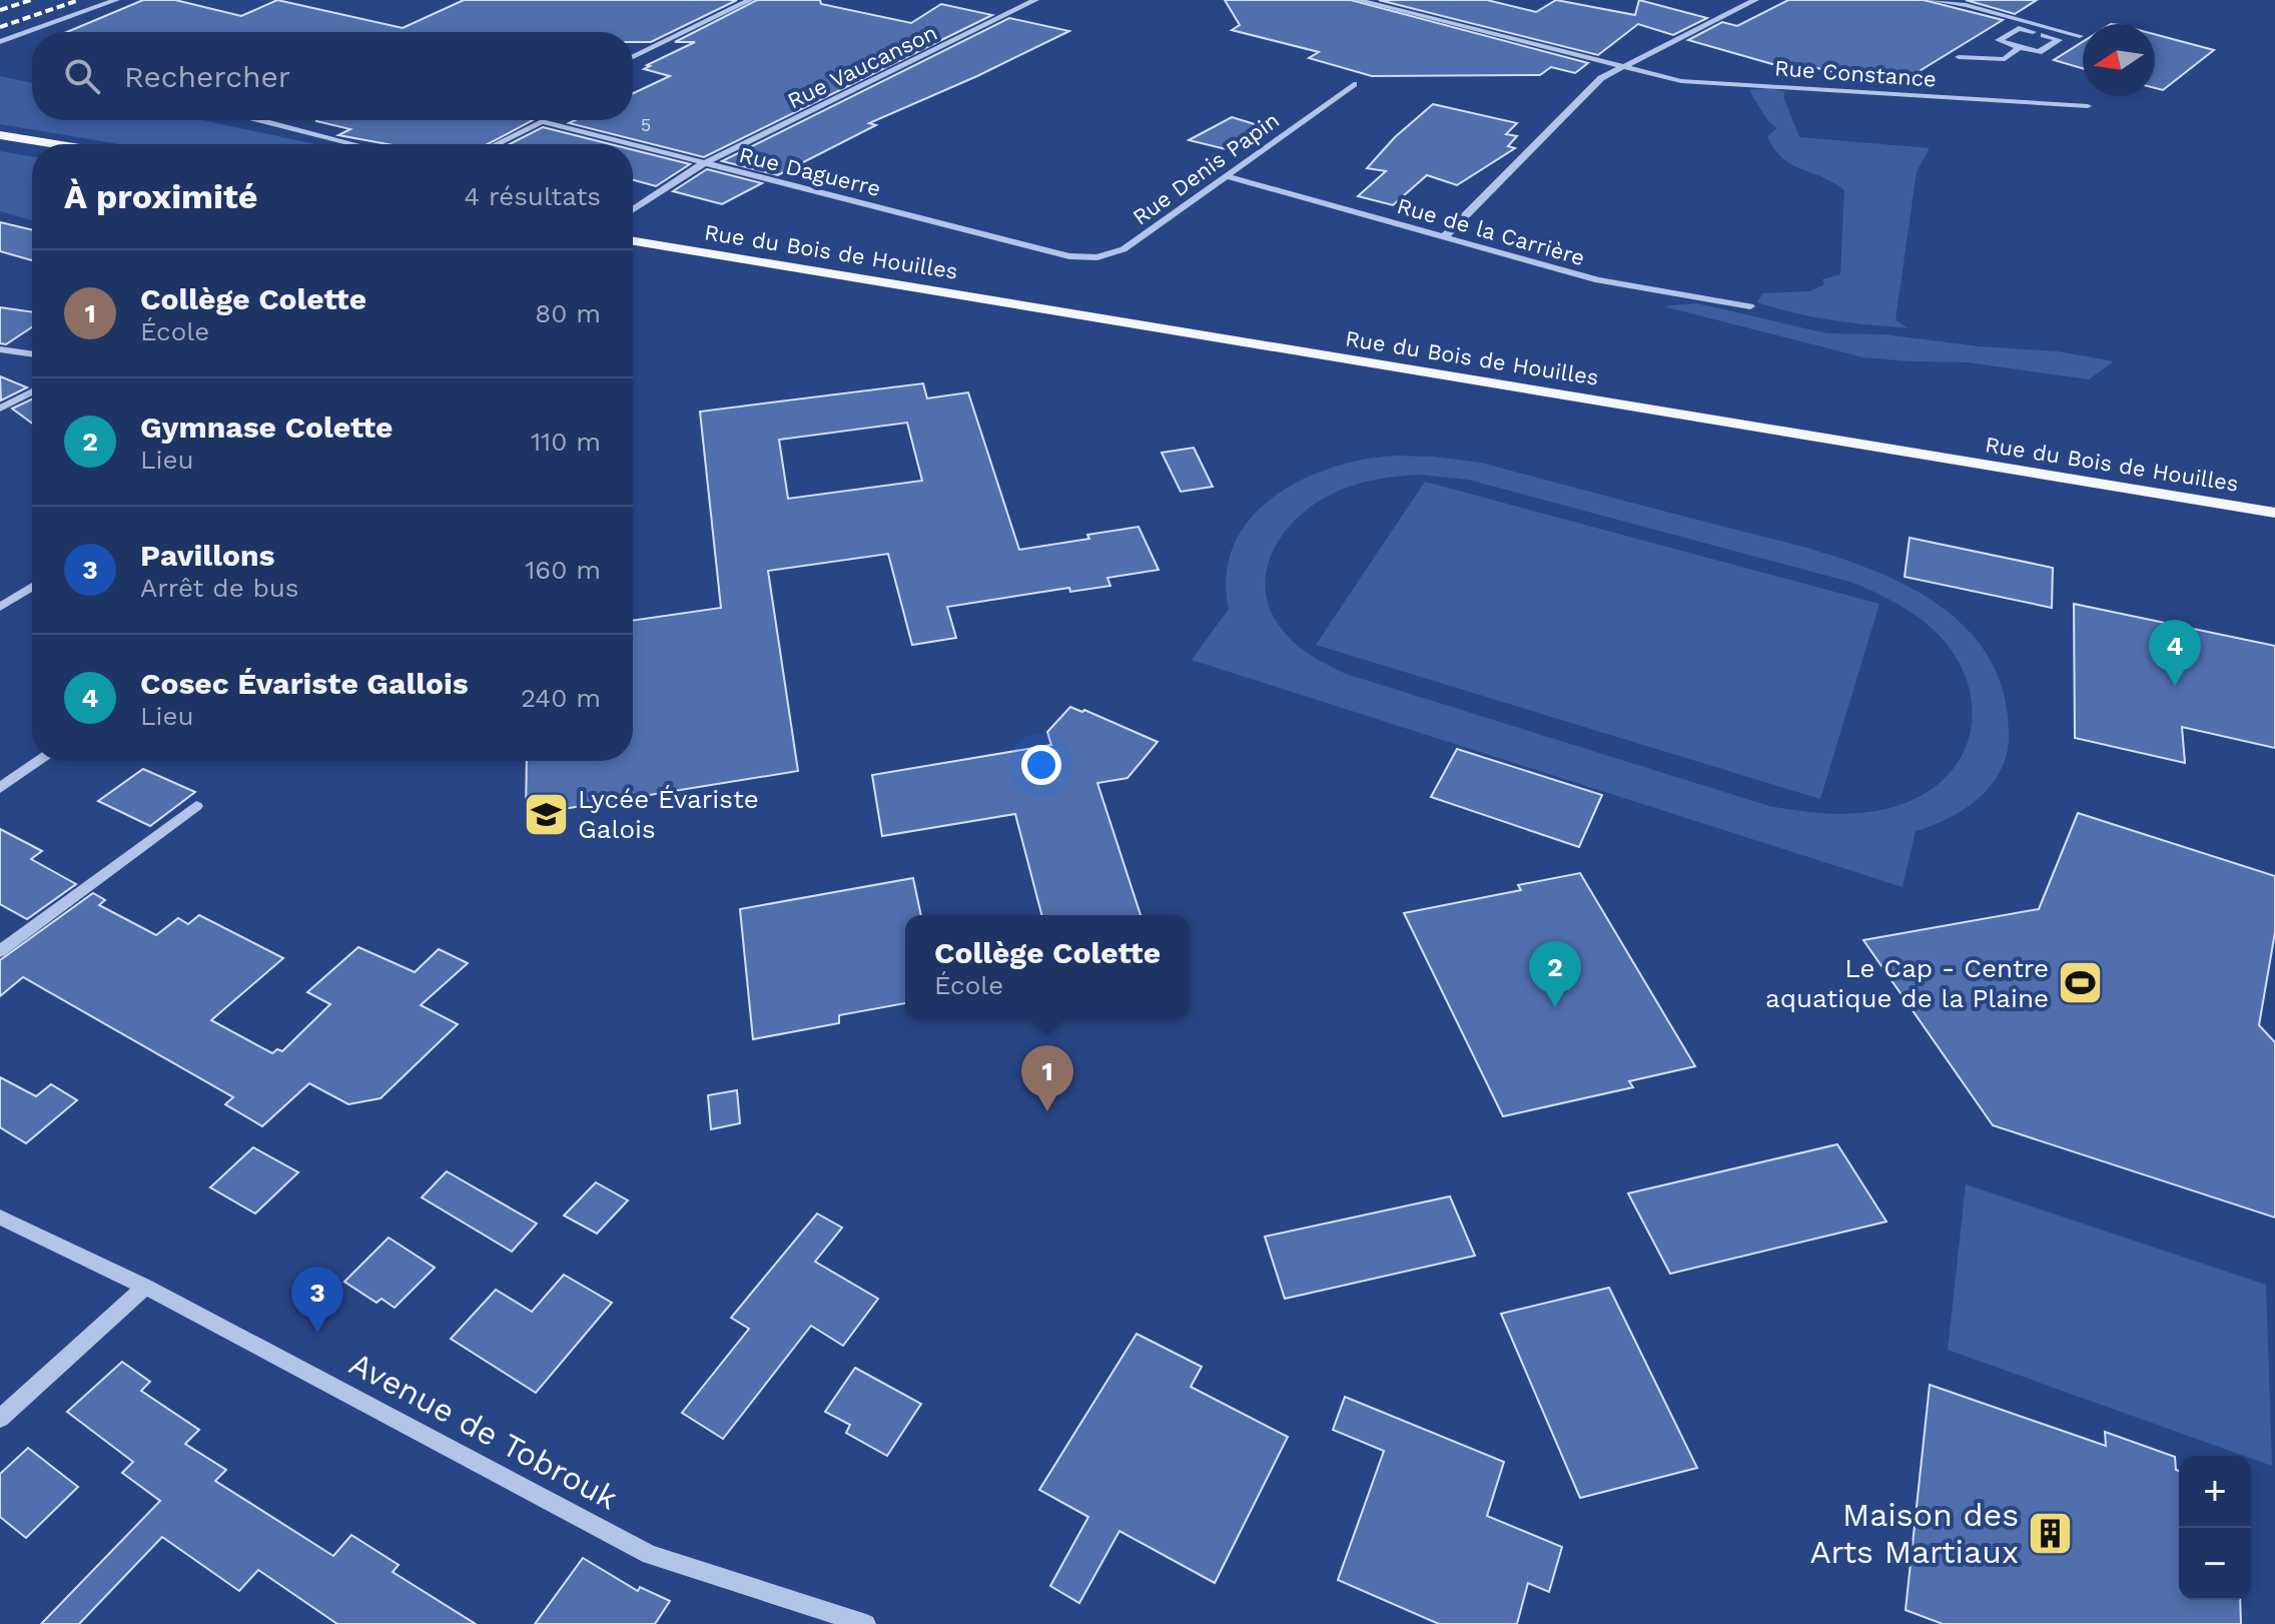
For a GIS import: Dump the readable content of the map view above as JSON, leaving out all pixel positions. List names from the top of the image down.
{
  "streets": {
    "main road": ["Rue du Bois de Houilles"],
    "street": [
      "Rue Vaucanson",
      "Rue Constance",
      "Rue Denis Papin",
      "Rue Daguerre",
      "Rue de la Carrière",
      "Avenue de Tobrouk"
    ]
  },
  "crossings": [
    ["Rue Vaucanson", "Rue Daguerre"],
    ["Rue Denis Papin", "Rue Daguerre"],
    ["Rue Denis Papin", "Rue de la Carrière"]
  ],
  "places": {
    "school or university": ["Lycée Évariste Galois"],
    "sports": ["Le Cap - Centre aquatique de la Plaine"],
    "building": ["Maison des Arts Martiaux"]
  },
  "house_numbers": ["5"],
  "north": "left",
  "page": {
    "search": "Rechercher",
    "heading": ["À proximité", "4 résultats"],
    "list": [
      {
        "mark": "1",
        "name": "Collège Colette",
        "note": "École",
        "value": "80 m"
      },
      {
        "mark": "2",
        "name": "Gymnase Colette",
        "note": "Lieu",
        "value": "110 m"
      },
      {
        "mark": "3",
        "name": "Pavillons",
        "note": "Arrêt de bus",
        "value": "160 m"
      },
      {
        "mark": "4",
        "name": "Cosec Évariste Gallois",
        "note": "Lieu",
        "value": "240 m"
      }
    ],
    "pins": [
      "4",
      "2",
      "1",
      "3"
    ],
    "popup": ["Collège Colette", "École"],
    "map_buttons": ["+", "−"]
  }
}
